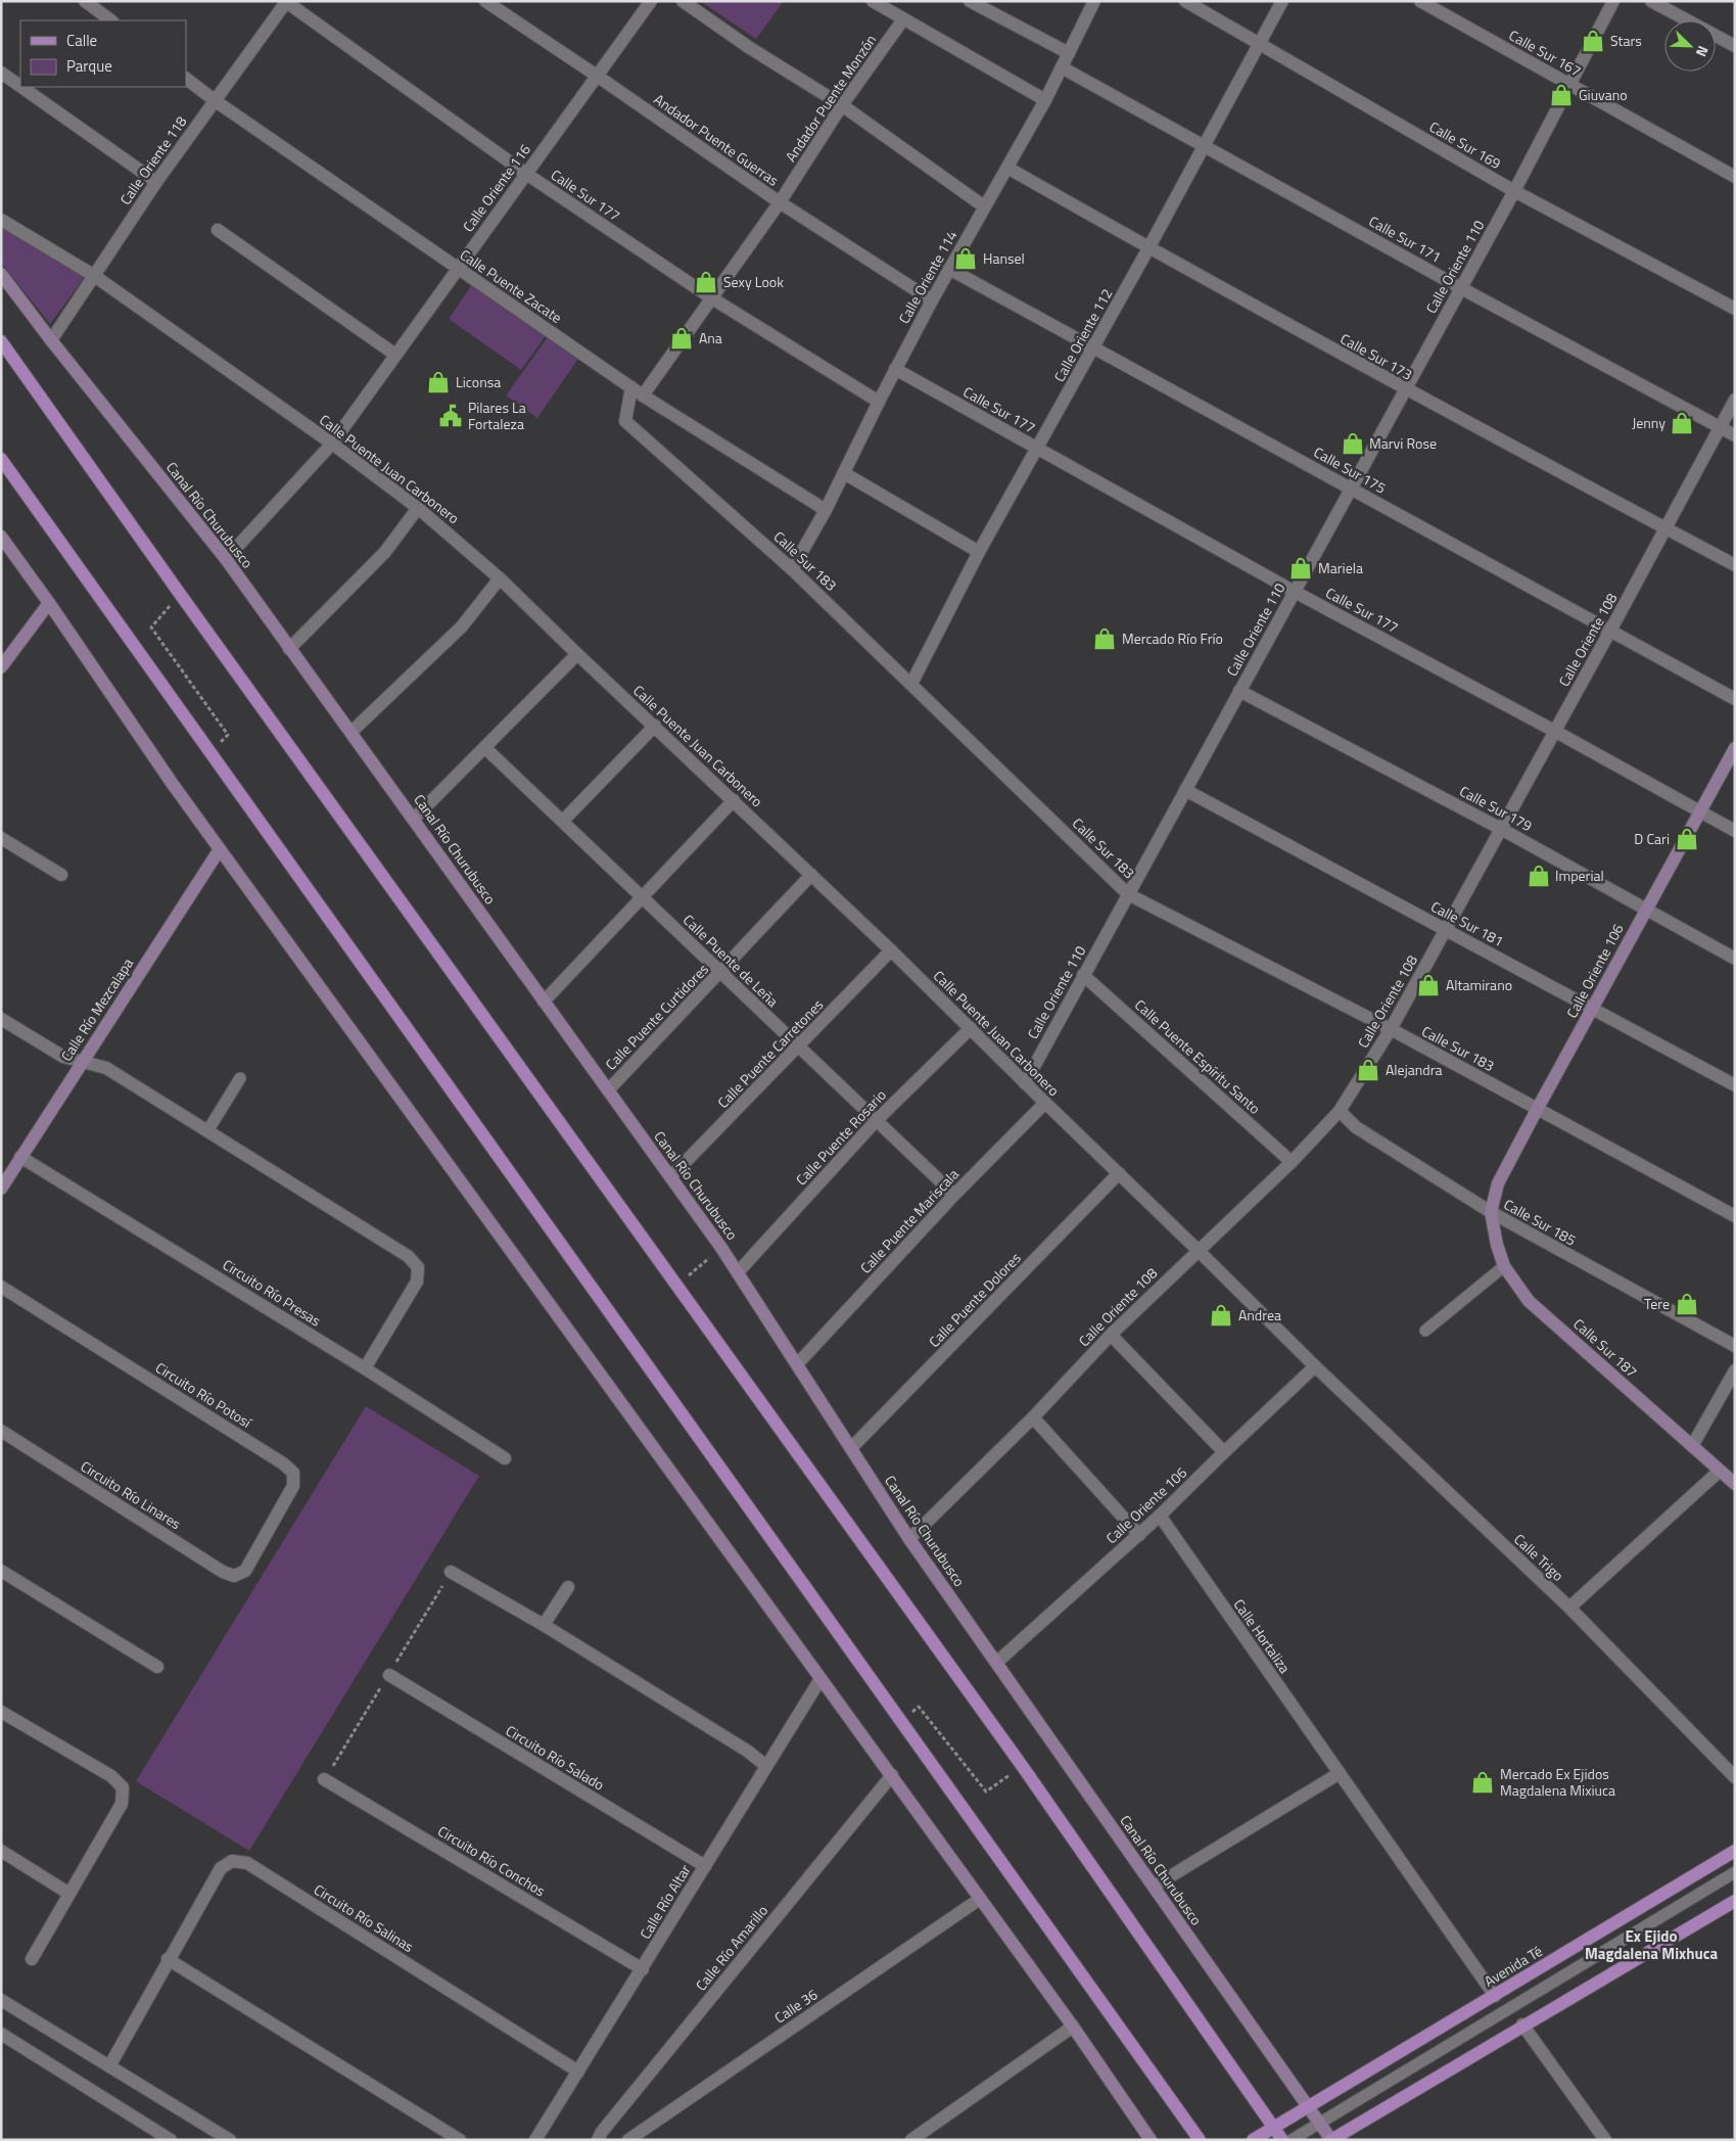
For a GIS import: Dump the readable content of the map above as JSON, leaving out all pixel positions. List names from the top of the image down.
{
  "streets": {
    "main road": ["Avenida Té"],
    "street": [
      "Calle Sur 167",
      "Andador Puente Monzón",
      "Andador Puente Guerras",
      "Calle Sur 169",
      "Calle Oriente 118",
      "Calle Oriente 116",
      "Calle Sur 177",
      "Calle Sur 171",
      "Calle Oriente 110",
      "Calle Oriente 114",
      "Calle Puente Zacate",
      "Calle Oriente 112",
      "Calle Sur 173",
      "Calle Puente Juan Carbonero",
      "Calle Sur 175",
      "Canal Río Churubusco",
      "Calle Sur 183",
      "Calle Oriente 108",
      "Calle Sur 179",
      "Calle Sur 181",
      "Calle Puente de Leña",
      "Calle Oriente 106",
      "Calle Río Mezcalapa",
      "Calle Puente Curtidores",
      "Calle Puente Carretones",
      "Calle Puente Espíritu Santo",
      "Calle Puente Rosario",
      "Calle Puente Mariscala",
      "Calle Sur 185",
      "Circuito Río Presas",
      "Calle Puente Dolores",
      "Calle Sur 187",
      "Circuito Río Potosí",
      "Circuito Río Linares",
      "Calle Trigo",
      "Calle Hortaliza",
      "Circuito Río Salado",
      "Circuito Río Conchos",
      "Calle Río Altar",
      "Circuito Río Salinas",
      "Calle Río Amarillo",
      "Calle 36"
    ]
  },
  "crossings": [
    ["Calle Sur 167", "Calle Oriente 110"],
    ["Andador Puente Monzón", "Andador Puente Guerras"],
    ["Andador Puente Monzón", "Calle Sur 177"],
    ["Andador Puente Monzón", "Calle Puente Zacate"],
    ["Andador Puente Guerras", "Calle Oriente 116"],
    ["Andador Puente Guerras", "Calle Oriente 114"],
    ["Calle Sur 169", "Calle Oriente 110"],
    ["Calle Sur 169", "Calle Oriente 112"],
    ["Calle Oriente 118", "Calle Sur 177"],
    ["Calle Oriente 118", "Calle Puente Zacate"],
    ["Calle Oriente 118", "Calle Puente Juan Carbonero"],
    ["Calle Oriente 118", "Canal Río Churubusco"],
    ["Calle Oriente 116", "Calle Sur 177"],
    ["Calle Oriente 116", "Calle Puente Zacate"],
    ["Calle Oriente 116", "Calle Puente Juan Carbonero"],
    ["Calle Oriente 116", "Canal Río Churubusco"],
    ["Calle Sur 177", "Calle Oriente 110"],
    ["Calle Sur 177", "Calle Oriente 114"],
    ["Calle Sur 177", "Calle Oriente 112"],
    ["Calle Sur 177", "Calle Oriente 108"],
    ["Calle Sur 177", "Calle Oriente 106"],
    ["Calle Sur 171", "Calle Oriente 110"],
    ["Calle Sur 171", "Calle Oriente 114"],
    ["Calle Sur 171", "Calle Oriente 112"],
    ["Calle Sur 171", "Calle Oriente 108"],
    ["Calle Oriente 110", "Calle Sur 173"],
    ["Calle Oriente 110", "Calle Puente Juan Carbonero"],
    ["Calle Oriente 110", "Calle Sur 175"],
    ["Calle Oriente 110", "Calle Sur 183"],
    ["Calle Oriente 110", "Calle Sur 179"],
    ["Calle Oriente 110", "Calle Sur 181"],
    ["Calle Oriente 110", "Calle Puente Espíritu Santo"],
    ["Calle Oriente 114", "Calle Puente Zacate"],
    ["Calle Oriente 114", "Calle Sur 173"],
    ["Calle Oriente 114", "Calle Sur 175"],
    ["Calle Oriente 114", "Calle Sur 183"],
    ["Calle Puente Zacate", "Calle Sur 183"],
    ["Calle Oriente 112", "Calle Sur 173"],
    ["Calle Oriente 112", "Calle Sur 175"],
    ["Calle Oriente 112", "Calle Sur 183"],
    ["Calle Sur 173", "Calle Oriente 108"],
    ["Calle Puente Juan Carbonero", "Calle Oriente 108"],
    ["Calle Puente Juan Carbonero", "Calle Oriente 106"],
    ["Calle Puente Juan Carbonero", "Calle Puente Curtidores"],
    ["Calle Puente Juan Carbonero", "Calle Puente Carretones"],
    ["Calle Puente Juan Carbonero", "Calle Puente Rosario"],
    ["Calle Puente Juan Carbonero", "Calle Puente Mariscala"],
    ["Calle Puente Juan Carbonero", "Calle Puente Dolores"],
    ["Calle Puente Juan Carbonero", "Calle Trigo"],
    ["Calle Sur 175", "Calle Oriente 108"],
    ["Canal Río Churubusco", "Calle Oriente 108"],
    ["Canal Río Churubusco", "Calle Oriente 106"],
    ["Canal Río Churubusco", "Calle Puente Curtidores"],
    ["Canal Río Churubusco", "Calle Puente Carretones"],
    ["Canal Río Churubusco", "Calle Puente Rosario"],
    ["Canal Río Churubusco", "Calle Puente Mariscala"],
    ["Canal Río Churubusco", "Calle Puente Dolores"],
    ["Canal Río Churubusco", "Avenida Té"],
    ["Calle Sur 183", "Calle Oriente 108"],
    ["Calle Sur 183", "Calle Oriente 106"],
    ["Calle Oriente 108", "Calle Sur 179"],
    ["Calle Oriente 108", "Calle Sur 181"],
    ["Calle Oriente 108", "Calle Puente Espíritu Santo"],
    ["Calle Oriente 108", "Calle Sur 185"],
    ["Calle Sur 179", "Calle Oriente 106"],
    ["Calle Sur 181", "Calle Oriente 106"],
    ["Calle Puente de Leña", "Calle Puente Curtidores"],
    ["Calle Puente de Leña", "Calle Puente Carretones"],
    ["Calle Puente de Leña", "Calle Puente Rosario"],
    ["Calle Puente de Leña", "Calle Puente Mariscala"],
    ["Calle Oriente 106", "Calle Sur 185"],
    ["Calle Oriente 106", "Calle Sur 187"],
    ["Calle Oriente 106", "Calle Trigo"],
    ["Calle Oriente 106", "Calle Hortaliza"],
    ["Calle Río Mezcalapa", "Circuito Río Presas"],
    ["Calle Sur 185", "Calle Sur 187"],
    ["Circuito Río Potosí", "Circuito Río Linares"],
    ["Calle Hortaliza", "Avenida Té"],
    ["Circuito Río Salado", "Calle Río Altar"],
    ["Circuito Río Conchos", "Calle Río Altar"],
    ["Calle Río Altar", "Circuito Río Salinas"]
  ],
  "districts": ["Ex Ejido Magdalena Mixhuca"],
  "places": {
    "shop": [
      "Stars",
      "Giuvano",
      "Hansel",
      "Sexy Look",
      "Ana",
      "Liconsa",
      "Jenny",
      "Marvi Rose",
      "Mariela",
      "Mercado Río Frío",
      "D Cari",
      "Imperial",
      "Altamirano",
      "Alejandra",
      "Tere",
      "Andrea",
      "Mercado Ex Ejidos Magdalena Mixiuca"
    ],
    "public building": ["Pilares La Fortaleza"]
  },
  "legend": ["Calle", "Parque"],
  "north": "bottom right"
}
